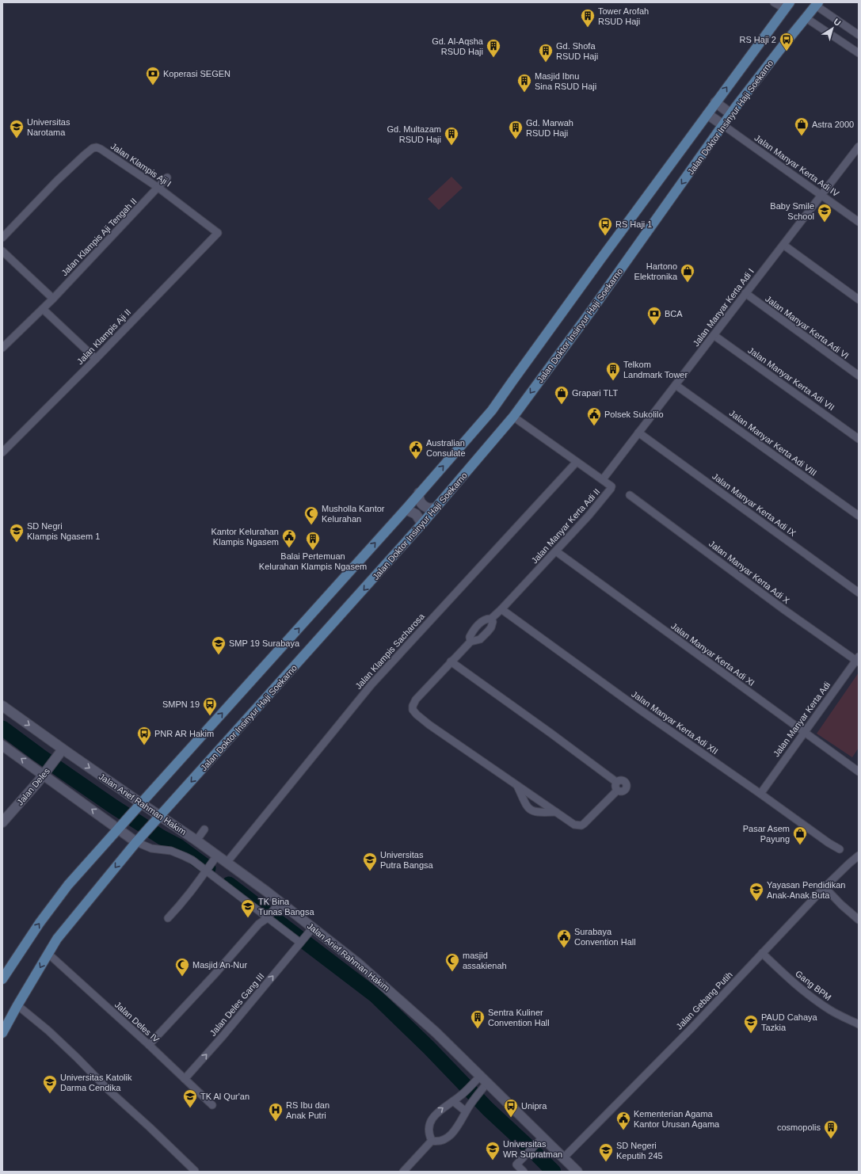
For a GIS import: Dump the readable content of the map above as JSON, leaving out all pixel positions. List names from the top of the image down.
{
  "streets": {
    "main road": ["Jalan Doktor Insinyur Haji Soekarno", "Jalan Deles", "Jalan Arief Rahman Hakim"],
    "street": [
      "Jalan Klampis Aji I",
      "Jalan Manyar Kerta Adi IV",
      "Jalan Klampis Aji Tengah II",
      "Jalan Manyar Kerta Adi I",
      "Jalan Manyar Kerta Adi VI",
      "Jalan Klampis Aji II",
      "Jalan Manyar Kerta Adi VII",
      "Jalan Manyar Kerta Adi VIII",
      "Jalan Manyar Kerta Adi IX",
      "Jalan Manyar Kerta Adi II",
      "Jalan Manyar Kerta Adi X",
      "Jalan Klampis Sacharosa",
      "Jalan Manyar Kerta Adi XI",
      "Jalan Manyar Kerta Adi",
      "Jalan Manyar Kerta Adi XII",
      "Gang BPM",
      "Jalan Gebang Putih",
      "Jalan Deles Gang III",
      "Jalan Deles IV"
    ]
  },
  "crossings": [
    ["Jalan Doktor Insinyur Haji Soekarno", "Jalan Manyar Kerta Adi IV"],
    ["Jalan Doktor Insinyur Haji Soekarno", "Jalan Manyar Kerta Adi II"],
    ["Jalan Doktor Insinyur Haji Soekarno", "Jalan Arief Rahman Hakim"],
    ["Jalan Doktor Insinyur Haji Soekarno", "Jalan Deles IV"],
    ["Jalan Klampis Aji I", "Jalan Klampis Aji Tengah II"],
    ["Jalan Klampis Aji I", "Jalan Klampis Aji II"],
    ["Jalan Manyar Kerta Adi IV", "Jalan Manyar Kerta Adi I"],
    ["Jalan Manyar Kerta Adi I", "Jalan Manyar Kerta Adi VI"],
    ["Jalan Manyar Kerta Adi I", "Jalan Manyar Kerta Adi VII"],
    ["Jalan Manyar Kerta Adi I", "Jalan Manyar Kerta Adi VIII"],
    ["Jalan Manyar Kerta Adi I", "Jalan Manyar Kerta Adi IX"],
    ["Jalan Manyar Kerta Adi I", "Jalan Manyar Kerta Adi II"],
    ["Jalan Manyar Kerta Adi II", "Jalan Klampis Sacharosa"],
    ["Jalan Manyar Kerta Adi II", "Jalan Manyar Kerta Adi XI"],
    ["Jalan Manyar Kerta Adi II", "Jalan Manyar Kerta Adi XII"],
    ["Jalan Manyar Kerta Adi X", "Jalan Manyar Kerta Adi"],
    ["Jalan Klampis Sacharosa", "Jalan Arief Rahman Hakim"],
    ["Jalan Manyar Kerta Adi XI", "Jalan Manyar Kerta Adi"],
    ["Jalan Manyar Kerta Adi", "Jalan Manyar Kerta Adi XII"],
    ["Jalan Deles", "Jalan Arief Rahman Hakim"],
    ["Jalan Arief Rahman Hakim", "Jalan Gebang Putih"],
    ["Jalan Arief Rahman Hakim", "Jalan Deles Gang III"],
    ["Gang BPM", "Jalan Gebang Putih"],
    ["Jalan Deles Gang III", "Jalan Deles IV"]
  ],
  "places": {
    "building": [
      "Tower Arofah RSUD Haji",
      "Gd. Al-Aqsha RSUD Haji",
      "Gd. Shofa RSUD Haji",
      "Masjid Ibnu Sina RSUD Haji",
      "Gd. Marwah RSUD Haji",
      "Gd. Multazam RSUD Haji",
      "Telkom Landmark Tower",
      "Balai Pertemuan Kelurahan Klampis Ngasem",
      "Sentra Kuliner Convention Hall",
      "cosmopolis"
    ],
    "bus stop": [
      "RS Haji 2",
      "RS Haji 1",
      "SMPN 19",
      "PNR AR Hakim",
      "Unipra"
    ],
    "bank": ["Koperasi SEGEN", "BCA"],
    "shop": [
      "Astra 2000",
      "Hartono Elektronika",
      "Grapari TLT",
      "Pasar Asem Payung"
    ],
    "school or university": [
      "Universitas Narotama",
      "Baby Smile School",
      "SD Negri Klampis Ngasem 1",
      "SMP 19 Surabaya",
      "Universitas Putra Bangsa",
      "Yayasan Pendidikan Anak-Anak Buta",
      "TK Bina Tunas Bangsa",
      "PAUD Cahaya Tazkia",
      "Universitas Katolik Darma Cendika",
      "TK Al Qur'an",
      "Universitas WR Supratman",
      "SD Negeri Keputih 245"
    ],
    "public building": [
      "Polsek Sukolilo",
      "Australian Consulate",
      "Kantor Kelurahan Klampis Ngasem",
      "Surabaya Convention Hall",
      "Kementerian Agama Kantor Urusan Agama"
    ],
    "mosque": ["Musholla Kantor Kelurahan", "masjid assakienah", "Masjid An-Nur"],
    "hospital": ["RS Ibu dan Anak Putri"]
  },
  "north": "top right"
}
